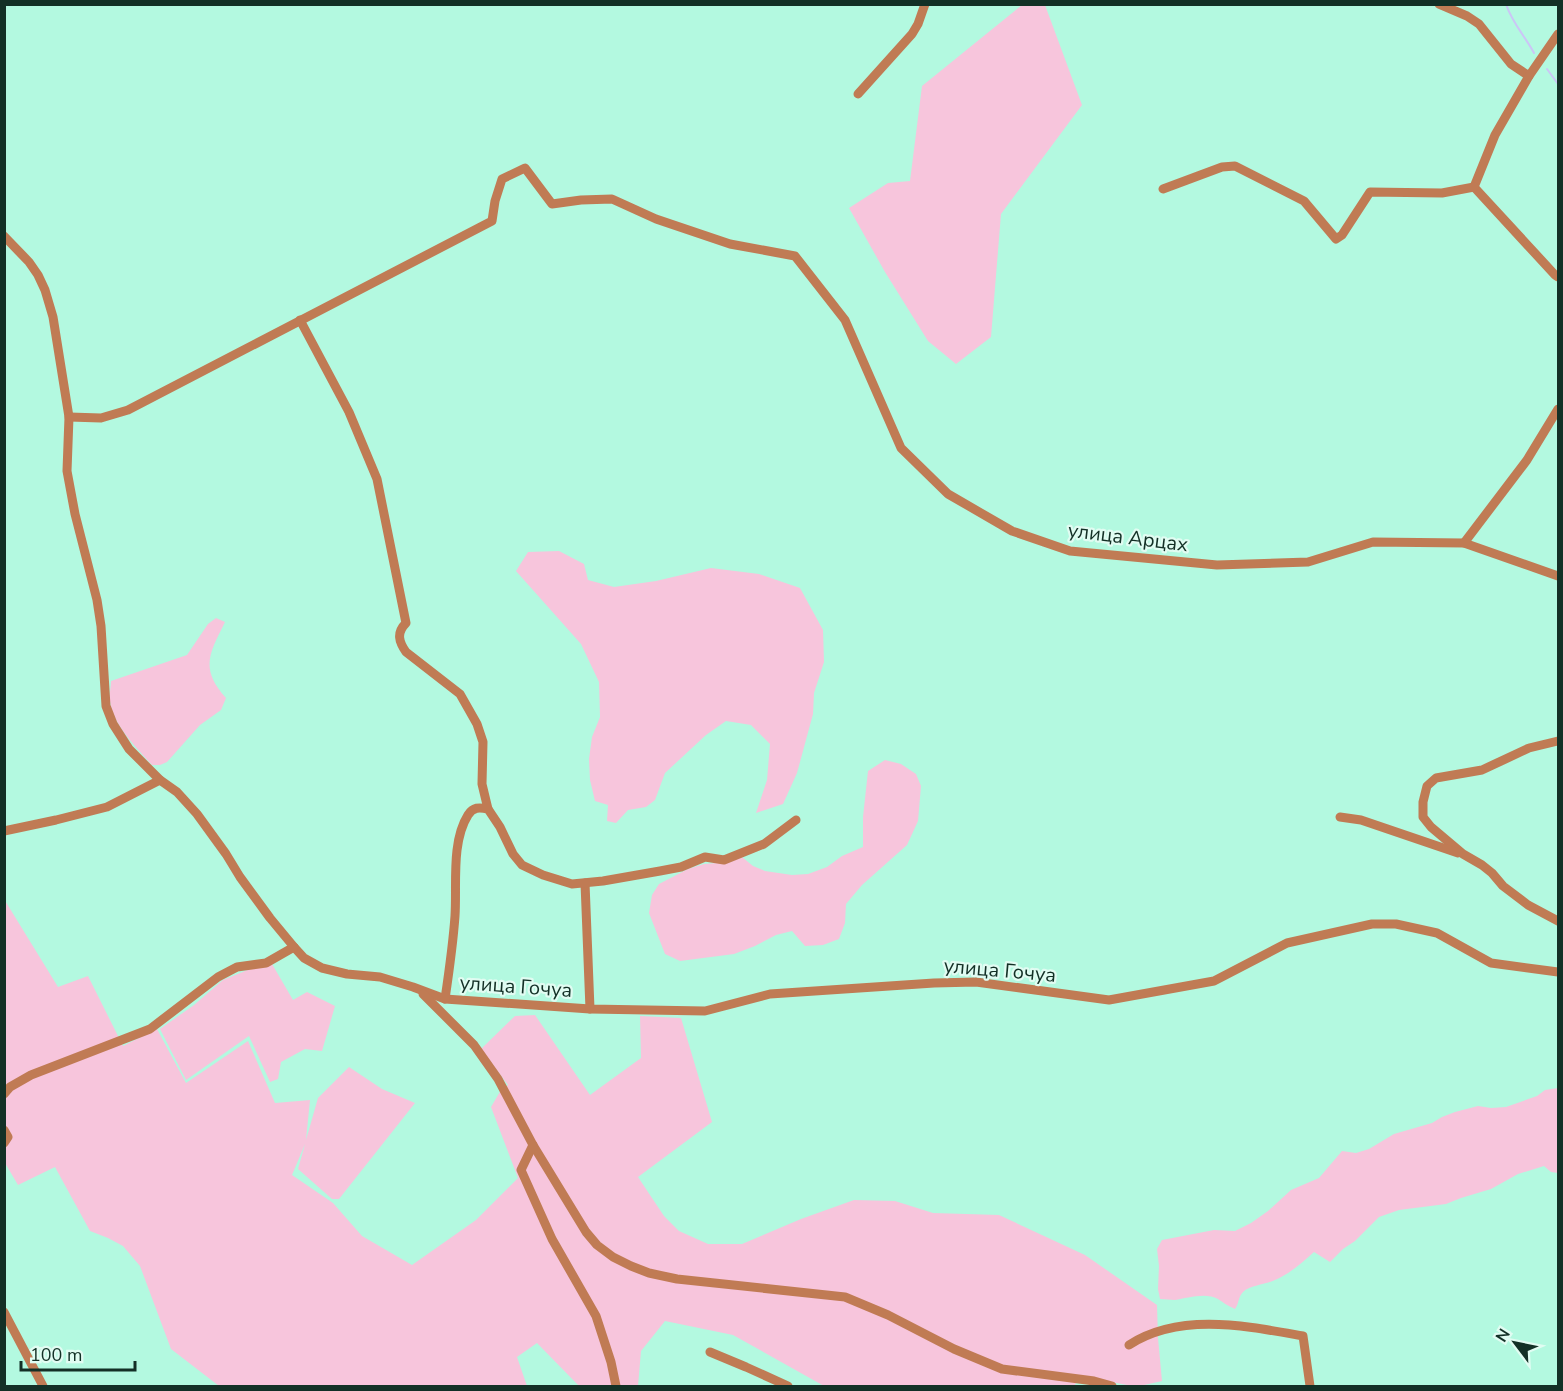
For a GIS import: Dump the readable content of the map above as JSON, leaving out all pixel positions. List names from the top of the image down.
{
  "streets": {
    "street": ["улица Арцах", "улица Гочуа"]
  },
  "scale_bar": "100 m",
  "north": "top left"
}
